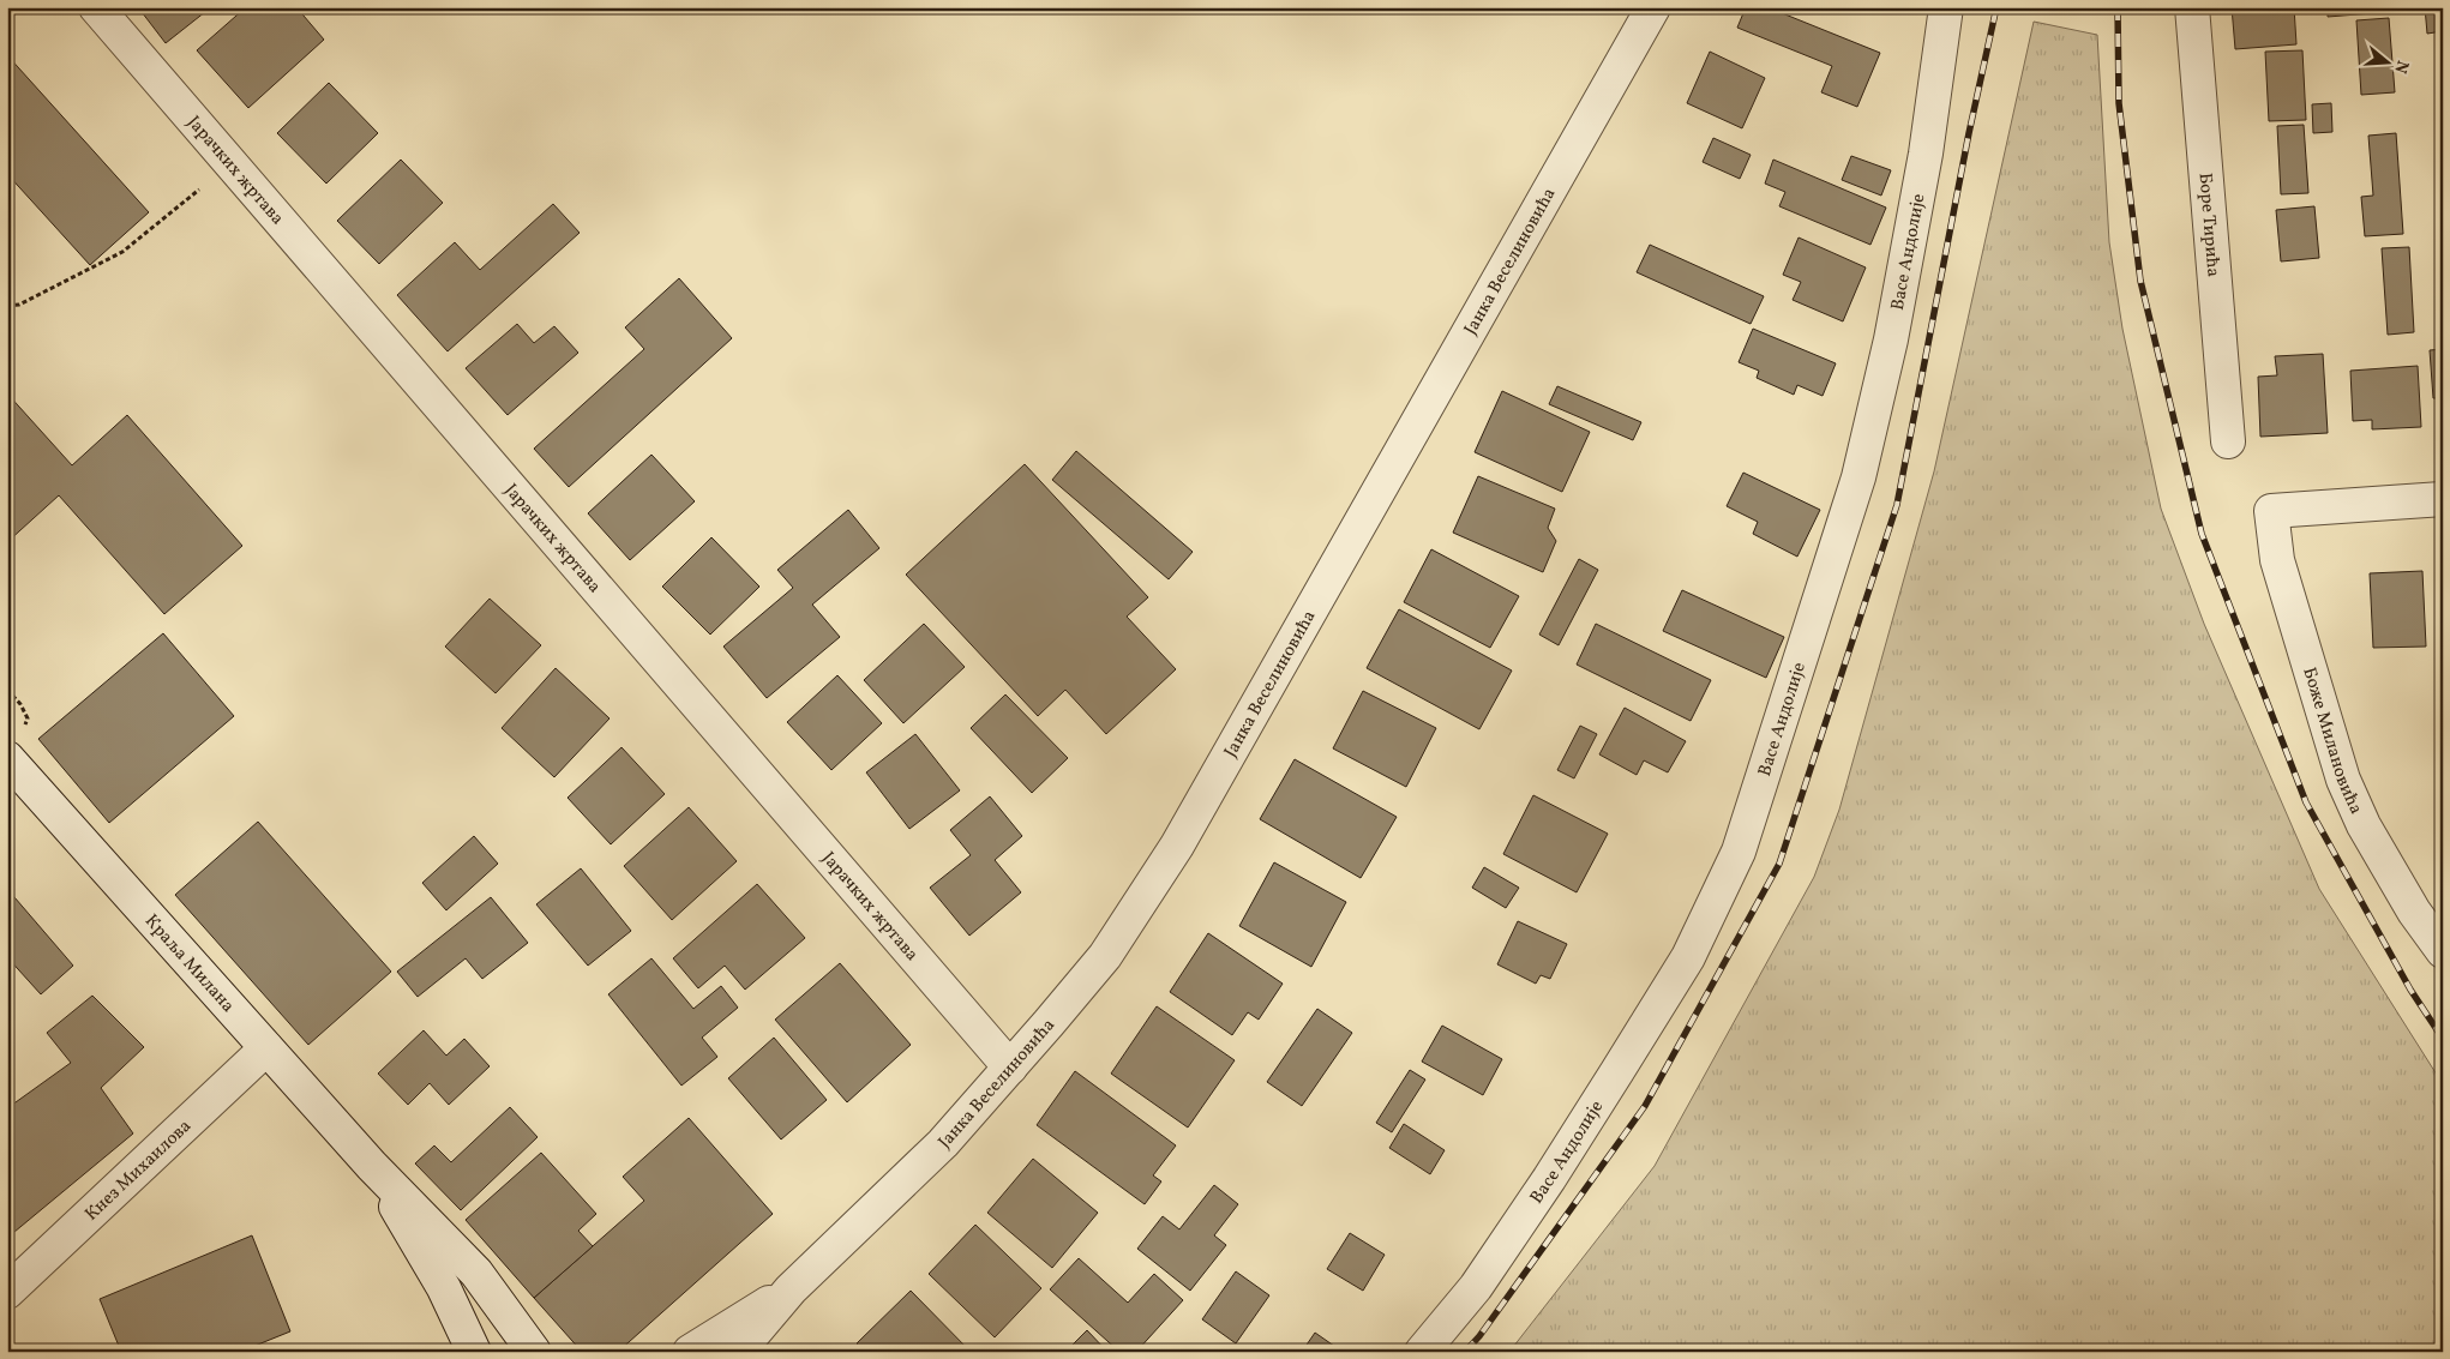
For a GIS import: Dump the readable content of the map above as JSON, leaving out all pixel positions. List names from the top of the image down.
{
  "streets": {
    "street": [
      "Јарачких жртава",
      "Боре Тирића",
      "Васе Андолије",
      "Јанка Веселиновића",
      "Боже Милановића",
      "Краља Милана",
      "Кнез Михаилова"
    ]
  },
  "crossings": [
    ["Јарачких жртава", "Јанка Веселиновића"],
    ["Краља Милана", "Кнез Михаилова"]
  ],
  "north": "right"
}
